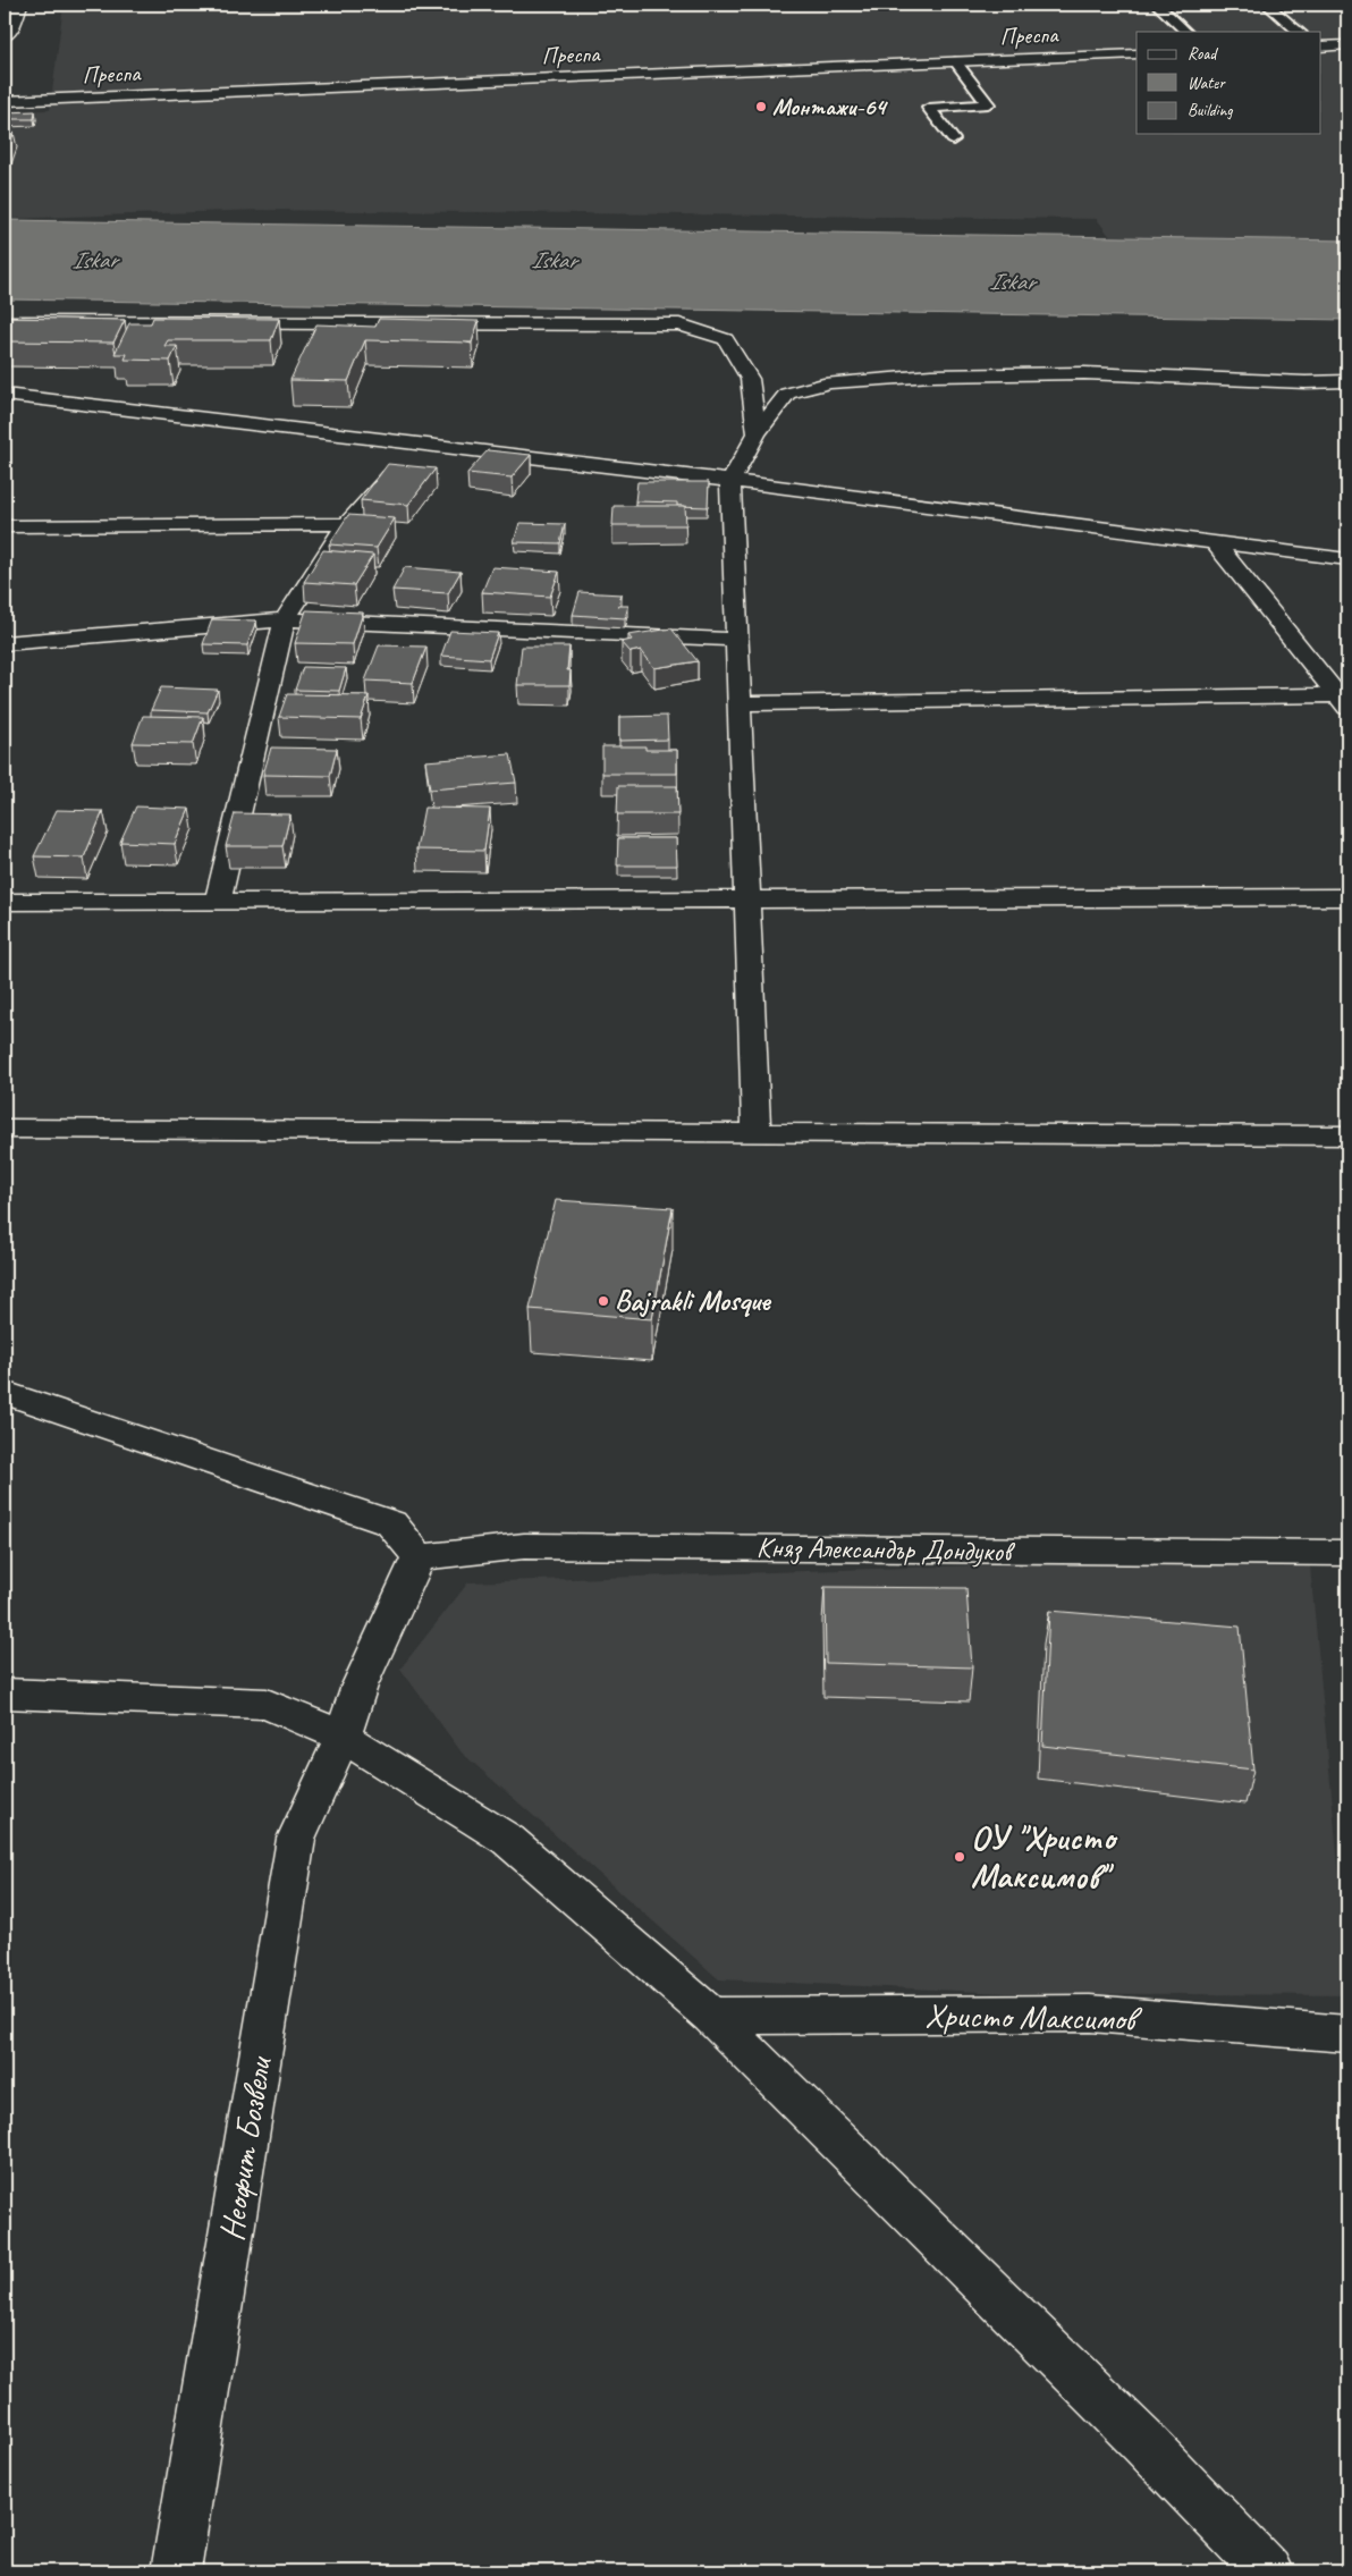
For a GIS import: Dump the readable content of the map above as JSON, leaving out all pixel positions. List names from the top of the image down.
{
  "streets": {
    "street": [
      "Преспа",
      "Княз Александър Дондуков",
      "Христо Максимов",
      "Неофит Бозвели"
    ]
  },
  "crossings": [
    ["Княз Александър Дондуков", "Неофит Бозвели"]
  ],
  "water": ["Iskar"],
  "places": ["Монтажи-64", "Bajrakli Mosque", "ОУ \"Христо Максимов\""],
  "legend": ["Road", "Water", "Building"]
}
